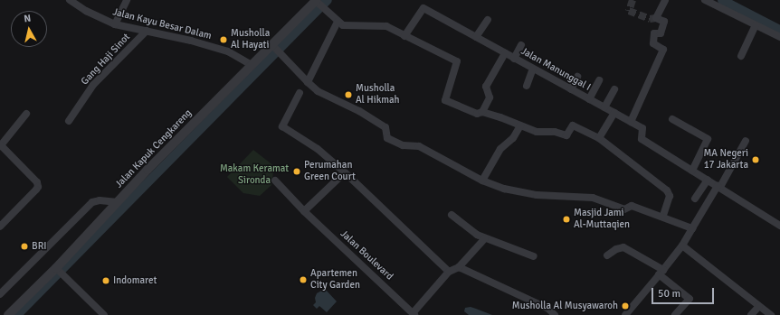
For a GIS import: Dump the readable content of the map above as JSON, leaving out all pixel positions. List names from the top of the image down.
{
  "streets": {
    "street": [
      "Jalan Kayu Besar Dalam",
      "Gang Haji Sinot",
      "Jalan Manunggal I",
      "Jalan Kapuk Cengkareng",
      "Jalan Boulevard"
    ]
  },
  "crossings": [
    ["Jalan Kayu Besar Dalam", "Gang Haji Sinot"],
    ["Jalan Kayu Besar Dalam", "Jalan Kapuk Cengkareng"]
  ],
  "parks": ["Makam Keramat Sironda"],
  "places": [
    "Musholla Al Hayati",
    "Musholla Al Hikmah",
    "MA Negeri 17 Jakarta",
    "Perumahan Green Court",
    "Masjid Jami Al-Muttaqien",
    "BRI",
    "Apartemen City Garden",
    "Indomaret",
    "Musholla Al Musyawaroh"
  ],
  "scale_bar": "50 m",
  "north": "top"
}
